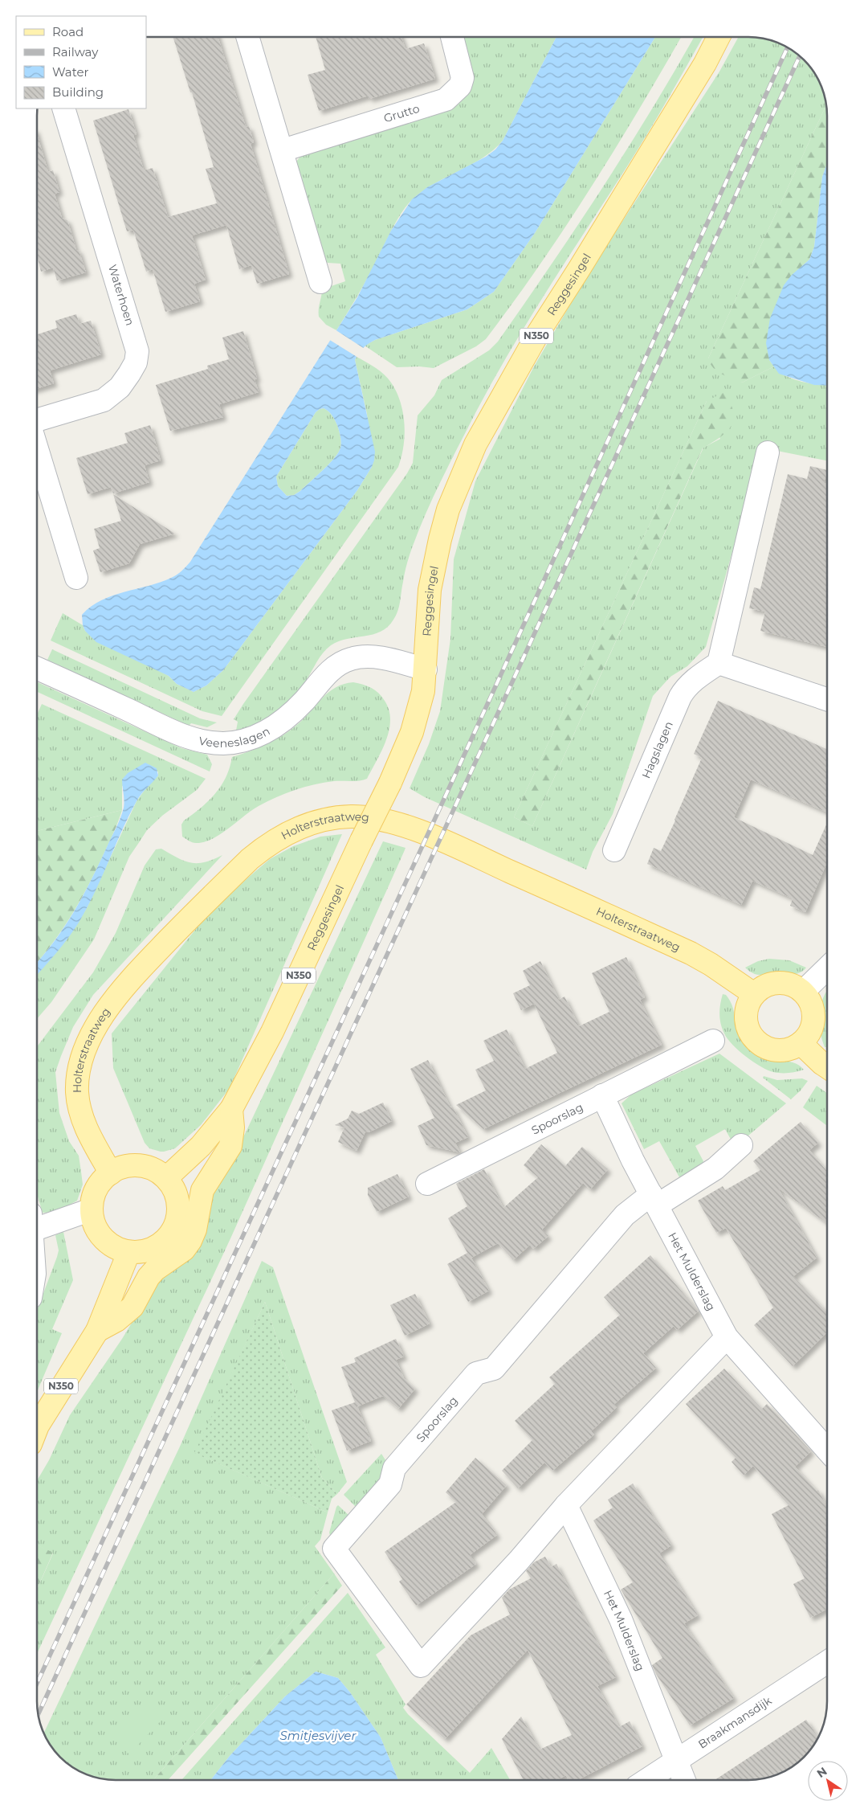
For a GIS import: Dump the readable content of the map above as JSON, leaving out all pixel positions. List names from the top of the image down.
{
  "streets": {
    "main road": ["Reggesingel", "N350", "Holterstraatweg"],
    "street": [
      "Grutto",
      "Waterhoen",
      "Veeneslagen",
      "Hagslagen",
      "Spoorslag",
      "Het Mulderslag",
      "Braakmansdijk"
    ]
  },
  "crossings": [
    ["Reggesingel", "N350"],
    ["Reggesingel", "Veeneslagen"],
    ["Reggesingel", "Holterstraatweg"],
    ["N350", "Holterstraatweg"],
    ["Spoorslag", "Het Mulderslag"],
    ["Het Mulderslag", "Braakmansdijk"]
  ],
  "water": ["Smitjesvijver"],
  "legend": [
    "Road",
    "Railway",
    "Water",
    "Building"
  ],
  "north": "top left"
}
